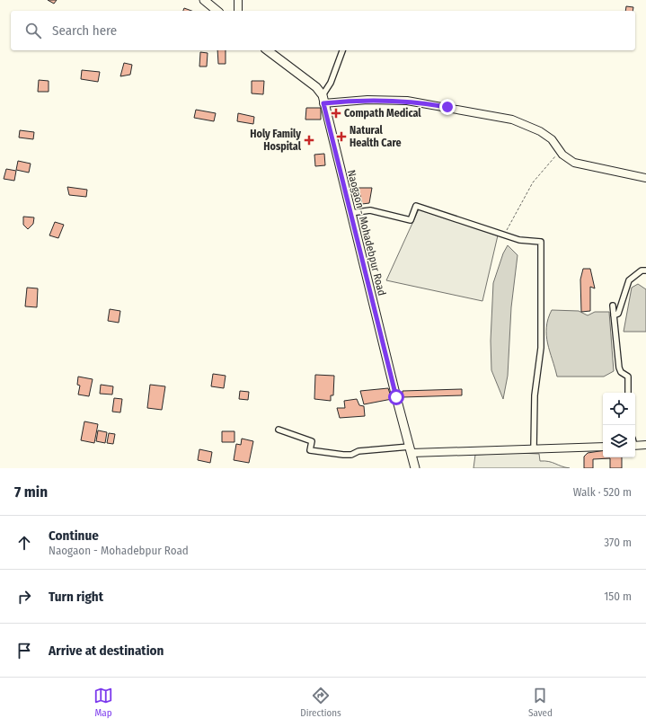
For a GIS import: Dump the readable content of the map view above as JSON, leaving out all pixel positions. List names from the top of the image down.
{
  "streets": {
    "main road": ["Naogaon - Mohadebpur Road"]
  },
  "places": {
    "health": ["Compath Medical", "Natural Health Care", "Holy Family Hospital"]
  },
  "page": {
    "search": "Search here",
    "heading": ["7 min", "Walk · 520 m"],
    "list": [
      ["Continue", "Naogaon - Mohadebpur Road", "370 m"],
      ["Turn right", "150 m"],
      "Arrive at destination"
    ],
    "nav": ["Map", "Directions", "Saved"]
  }
}
